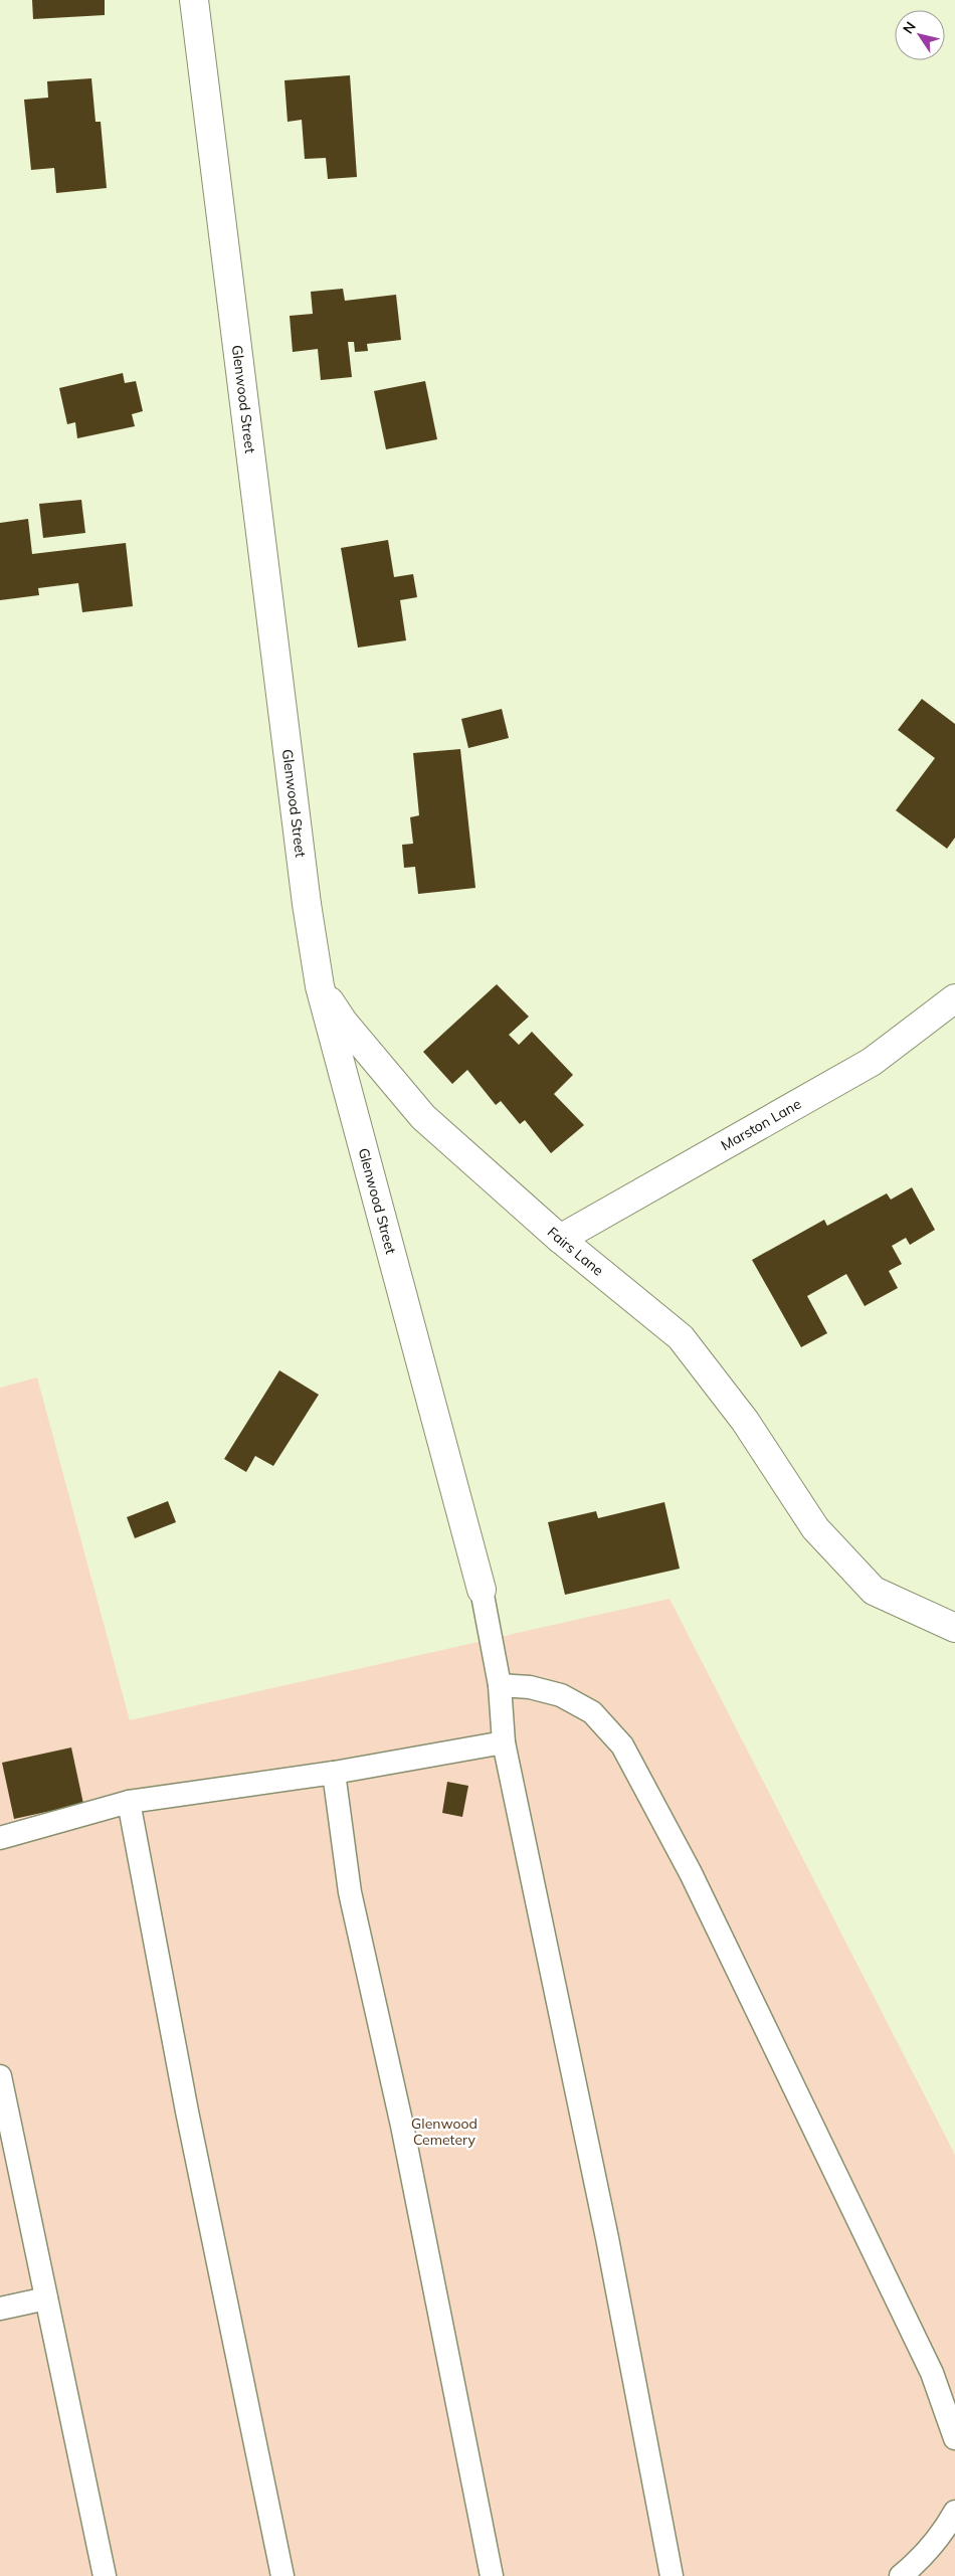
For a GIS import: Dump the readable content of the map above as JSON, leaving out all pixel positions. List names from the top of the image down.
{
  "streets": {
    "street": ["Glenwood Street", "Marston Lane", "Fairs Lane"]
  },
  "crossings": [
    ["Glenwood Street", "Fairs Lane"],
    ["Marston Lane", "Fairs Lane"]
  ],
  "parks": ["Glenwood Cemetery"],
  "north": "top left"
}
